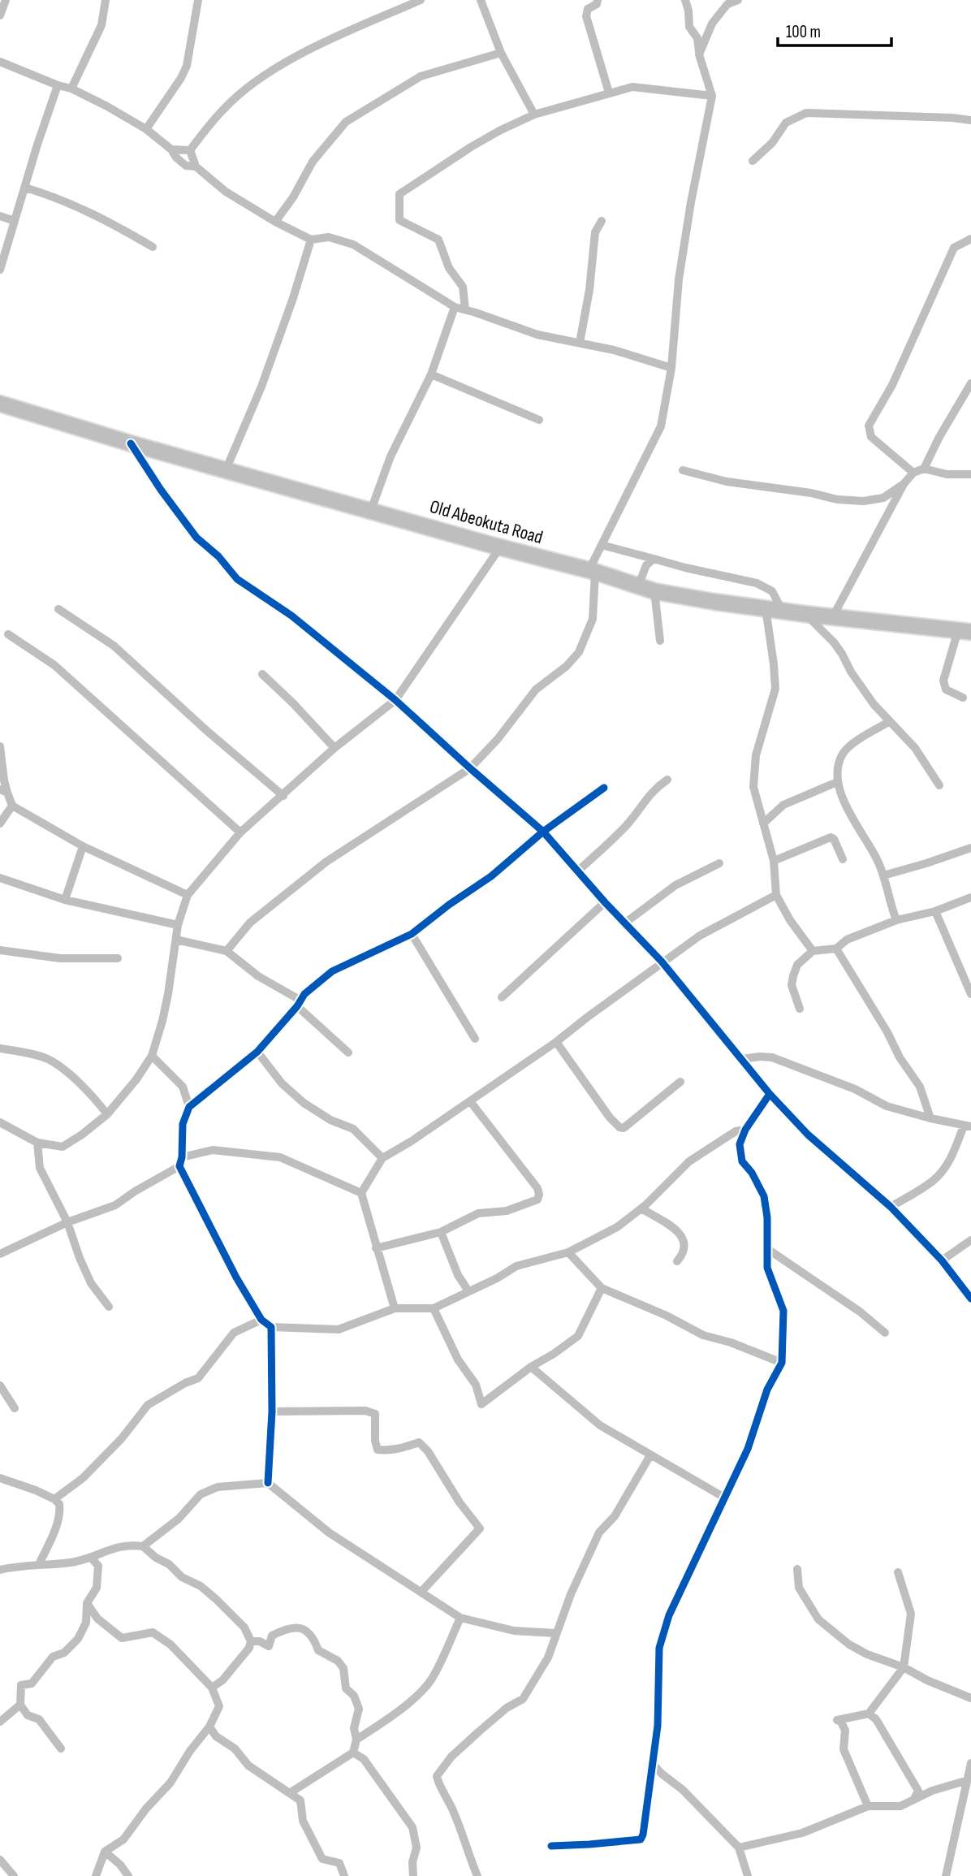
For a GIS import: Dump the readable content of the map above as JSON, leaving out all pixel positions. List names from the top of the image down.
{
  "streets": {
    "highway": ["Old Abeokuta Road"]
  },
  "scale_bar": "100 m"
}
